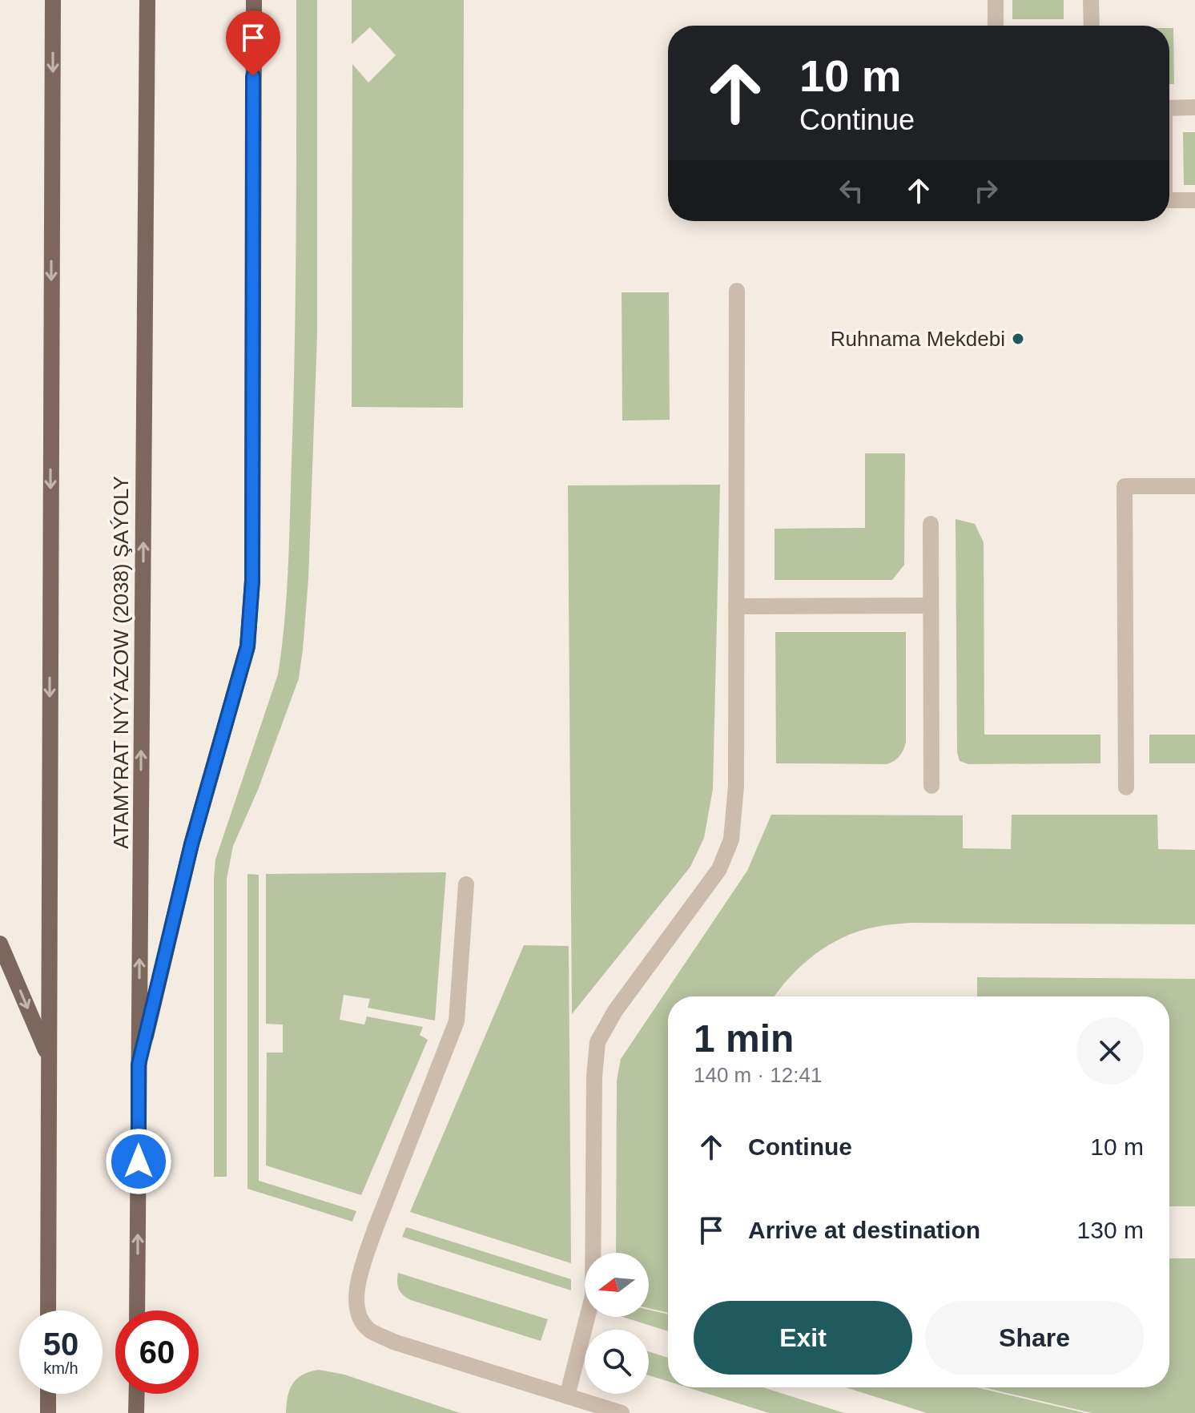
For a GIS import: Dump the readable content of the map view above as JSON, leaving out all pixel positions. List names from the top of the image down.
{
  "streets": {
    "main road": ["ATAMYRAT NYÝAZOW (2038) ŞAÝOLY"]
  },
  "places": ["Ruhnama Mekdebi"],
  "north": "left",
  "page": {
    "turn": ["10 m", "Continue"],
    "heading": ["1 min", "140 m · 12:41"],
    "list": [
      {
        "name": "Continue",
        "value": "10 m"
      },
      {
        "name": "Arrive at destination",
        "value": "130 m"
      }
    ],
    "buttons": ["Exit", "Share"],
    "speed": "50 km/h",
    "limit": "60"
  }
}
